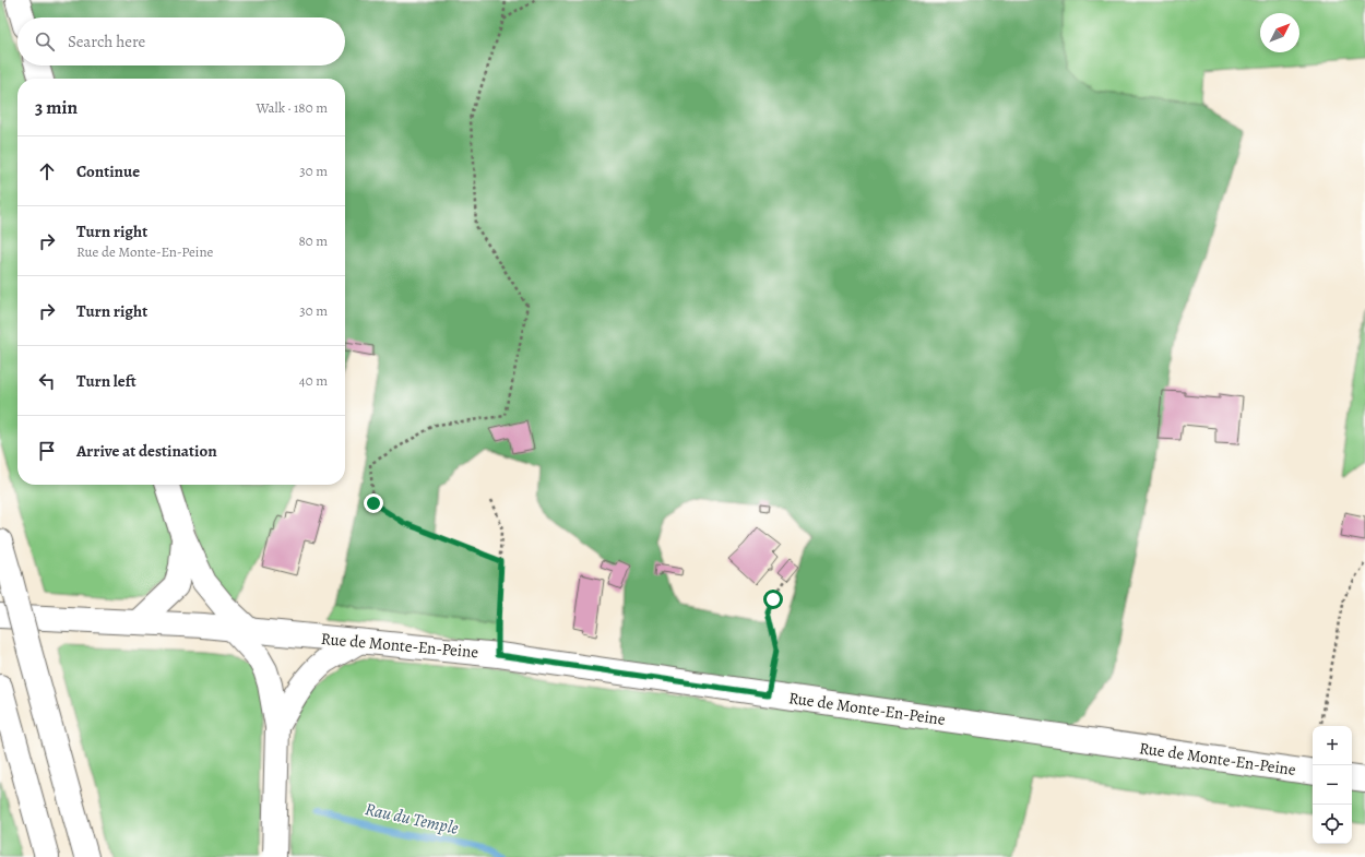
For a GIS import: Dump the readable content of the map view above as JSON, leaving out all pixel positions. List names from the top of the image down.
{
  "streets": {
    "main road": ["Rue de Monte-En-Peine"]
  },
  "water": ["Rau du Temple"],
  "north": "top right",
  "page": {
    "search": "Search here",
    "heading": ["3 min", "Walk · 180 m"],
    "list": [
      ["Continue", "30 m"],
      ["Turn right", "Rue de Monte-En-Peine", "80 m"],
      ["Turn right", "30 m"],
      ["Turn left", "40 m"],
      "Arrive at destination"
    ],
    "map_buttons": ["+", "−"]
  }
}
